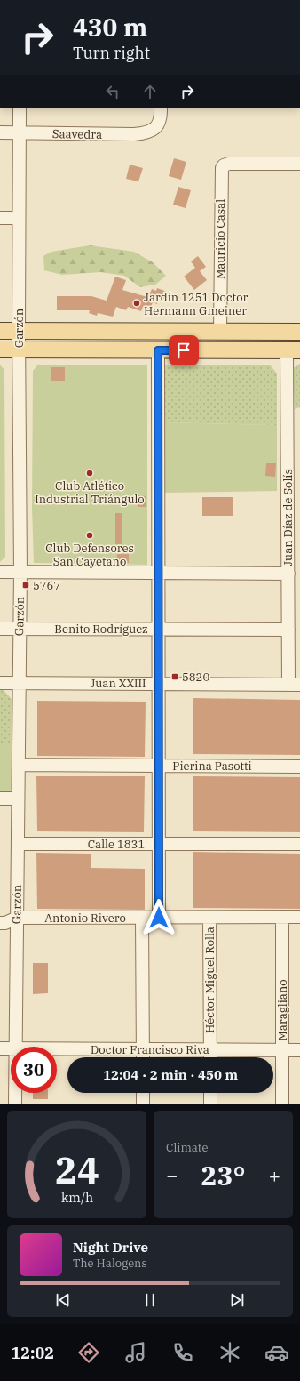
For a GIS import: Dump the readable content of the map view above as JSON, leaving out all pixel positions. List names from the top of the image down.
{
  "streets": {
    "street": [
      "Saavedra",
      "Mauricio Casal",
      "Garzón",
      "Juan Díaz de Solís",
      "Benito Rodríguez",
      "Juan XXIII",
      "Pierina Pasotti",
      "Calle 1831",
      "Antonio Rivero",
      "Héctor Miguel Rolla",
      "Maragliano",
      "Doctor Francisco Riva"
    ]
  },
  "crossings": [
    ["Saavedra", "Garzón"],
    ["Garzón", "Benito Rodríguez"],
    ["Garzón", "Juan XXIII"],
    ["Garzón", "Pierina Pasotti"],
    ["Garzón", "Calle 1831"],
    ["Garzón", "Antonio Rivero"],
    ["Juan Díaz de Solís", "Benito Rodríguez"],
    ["Juan Díaz de Solís", "Juan XXIII"],
    ["Antonio Rivero", "Héctor Miguel Rolla"],
    ["Antonio Rivero", "Maragliano"],
    ["Héctor Miguel Rolla", "Doctor Francisco Riva"],
    ["Maragliano", "Doctor Francisco Riva"]
  ],
  "places": {
    "other": ["Jardín 1251 Doctor Hermann Gmeiner", "Club Atlético Industrial Triángulo", "Club Defensores San Cayetano"],
    "transit": ["5767", "5820"]
  },
  "page": {
    "turn": ["430 m", "Turn right"],
    "limit": "30",
    "trip": "12:04 · 2 min · 450 m",
    "tile": "Climate",
    "heat": ["−", "23°", "+"],
    "song": ["Night Drive", "The Halogens"],
    "tabs": "12:02",
    "gauge": ["24", "km/h"]
  }
}
